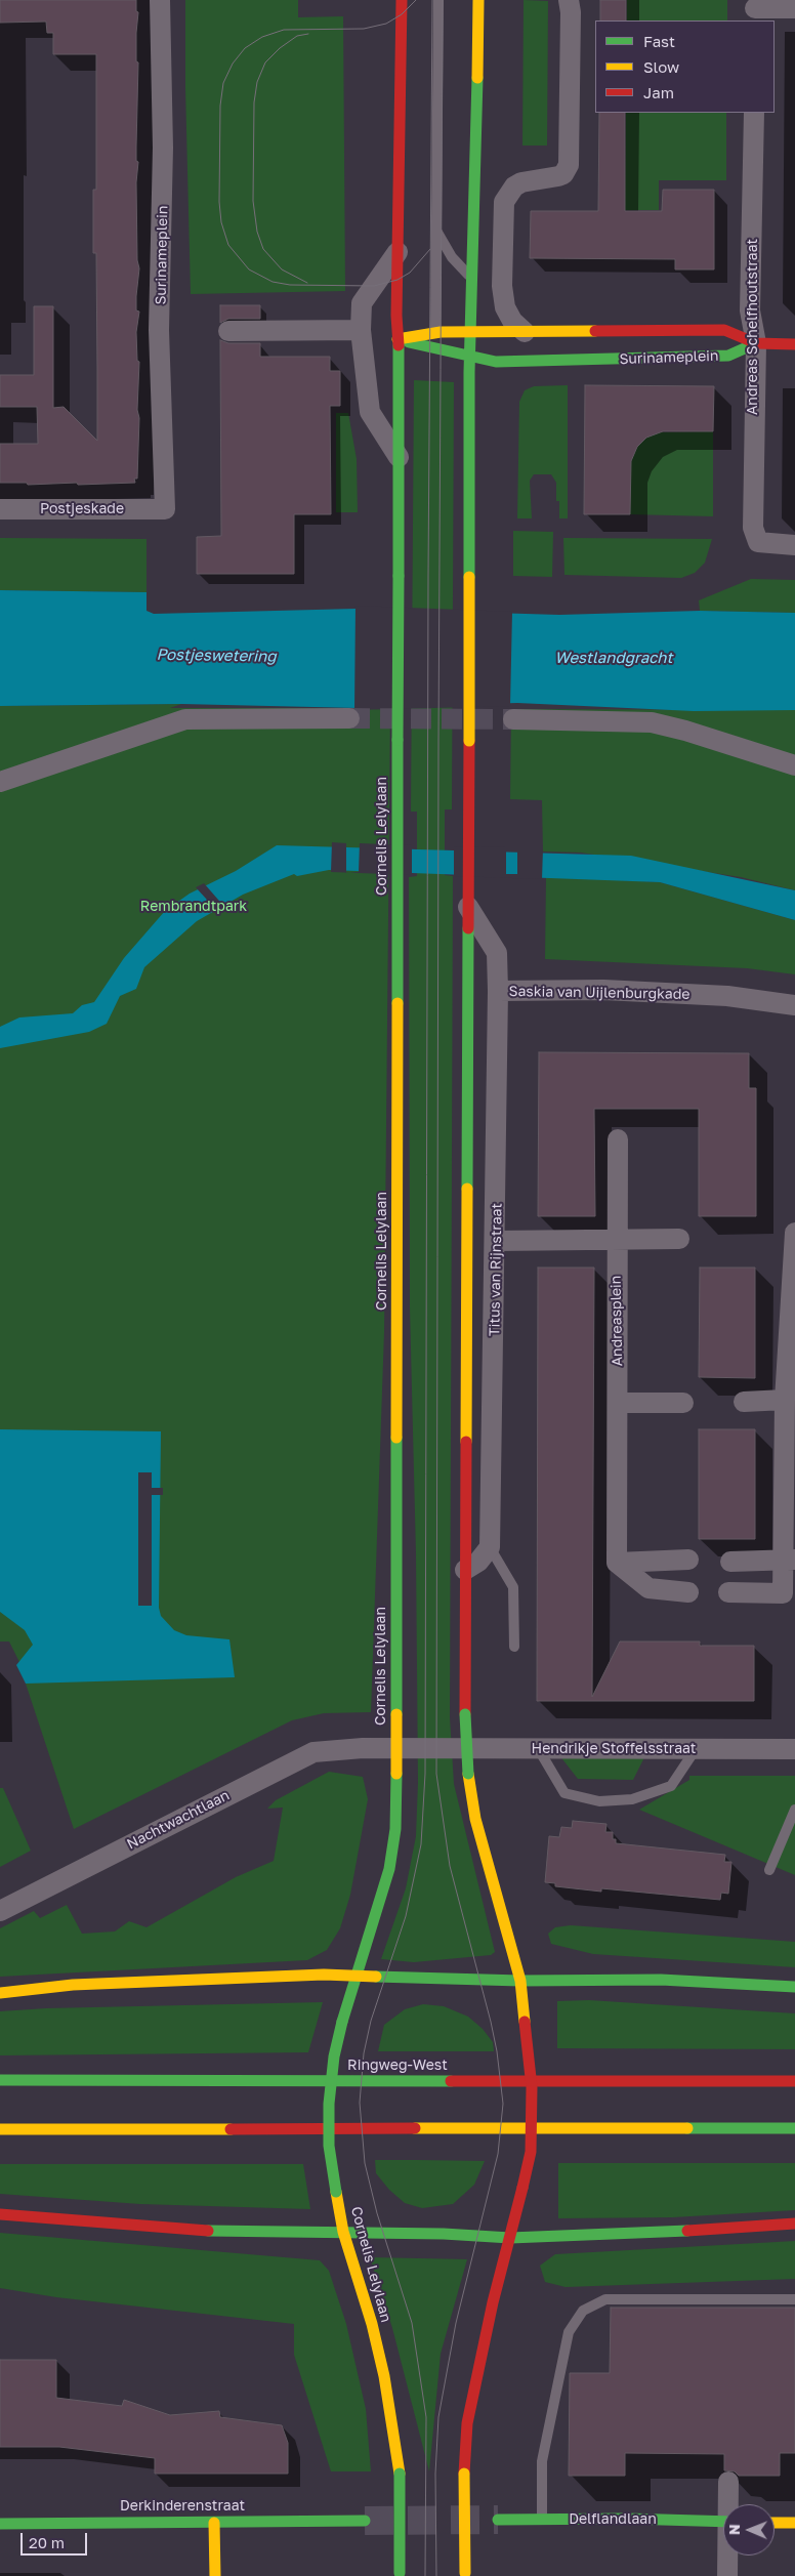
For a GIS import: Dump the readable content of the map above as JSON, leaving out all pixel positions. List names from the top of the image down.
{
  "streets": {
    "main road": [
      "Surinameplein",
      "Cornelis Lelylaan",
      "Ringweg-West",
      "Derkinderenstraat",
      "Delflandlaan"
    ],
    "street": [
      "Andreas Schelfhoutstraat",
      "Postjeskade",
      "Saskia van Uijlenburgkade",
      "Titus van Rijnstraat",
      "Andreasplein",
      "Hendrikje Stoffelsstraat",
      "Nachtwachtlaan"
    ]
  },
  "crossings": [
    ["Surinameplein", "Andreas Schelfhoutstraat"],
    ["Surinameplein", "Postjeskade"],
    ["Saskia van Uijlenburgkade", "Titus van Rijnstraat"],
    ["Hendrikje Stoffelsstraat", "Nachtwachtlaan"]
  ],
  "water": ["Postjeswetering", "Westlandgracht"],
  "parks": ["Rembrandtpark"],
  "legend": ["Fast", "Slow", "Jam"],
  "scale_bar": "20 m",
  "north": "left"
}
